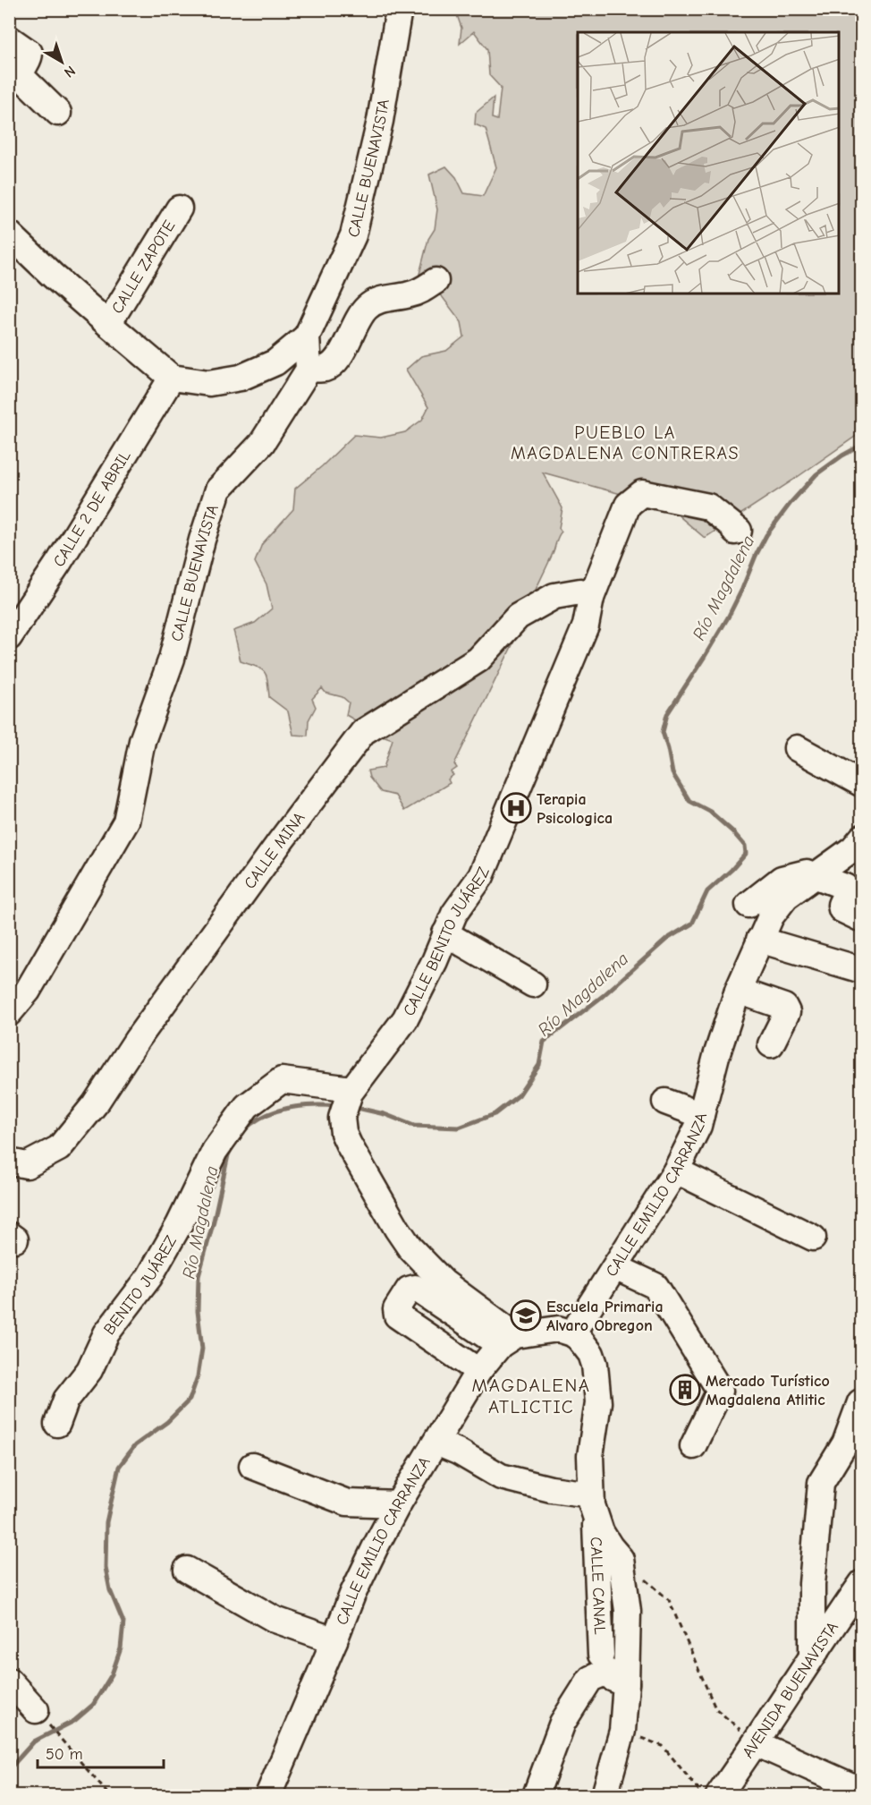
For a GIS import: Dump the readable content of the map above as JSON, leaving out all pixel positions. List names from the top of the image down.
{
  "streets": {
    "street": [
      "CALLE BUENAVISTA",
      "CALLE ZAPOTE",
      "CALLE 2 DE ABRIL",
      "CALLE MINA",
      "CALLE BENITO JUÁREZ",
      "CALLE EMILIO CARRANZA",
      "BENITO JUÁREZ",
      "CALLE CANAL",
      "AVENIDA BUENAVISTA"
    ]
  },
  "crossings": [
    ["CALLE MINA", "CALLE BENITO JUÁREZ"],
    ["CALLE BENITO JUÁREZ", "CALLE EMILIO CARRANZA"],
    ["CALLE BENITO JUÁREZ", "BENITO JUÁREZ"],
    ["CALLE EMILIO CARRANZA", "CALLE CANAL"]
  ],
  "districts": ["PUEBLO LA MAGDALENA CONTRERAS", "MAGDALENA ATLICTIC"],
  "water": ["Río Magdalena"],
  "places": {
    "hospital": ["Terapia Psicologica"],
    "school or university": ["Escuela Primaria Alvaro Obregon"],
    "building": ["Mercado Turístico Magdalena Atlitic"]
  },
  "scale_bar": "50 m",
  "north": "bottom right"
}
